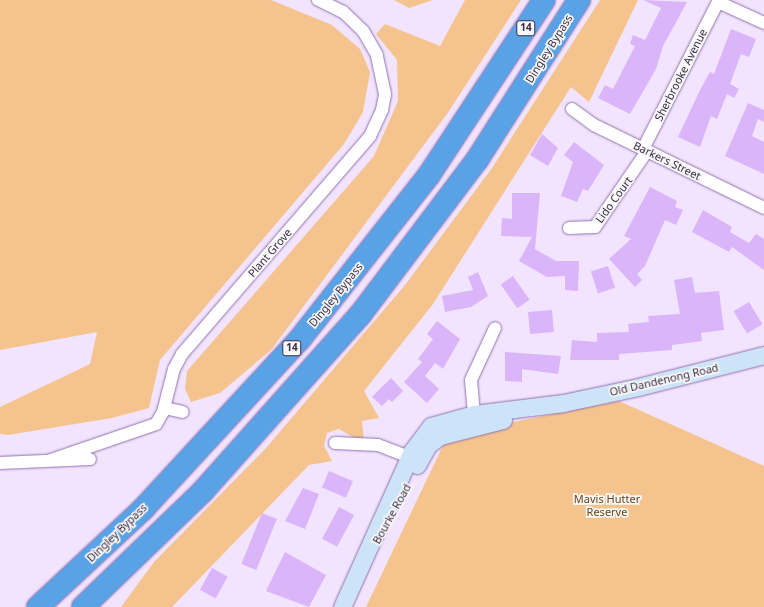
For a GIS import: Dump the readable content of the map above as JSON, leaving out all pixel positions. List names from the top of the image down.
{
  "streets": {
    "highway": ["14", "Dingley Bypass"],
    "main road": ["Old Dandenong Road", "Bourke Road"],
    "street": [
      "Sherbrooke Avenue",
      "Barkers Street",
      "Lido Court",
      "Plant Grove"
    ]
  },
  "crossings": [
    ["Sherbrooke Avenue", "Barkers Street"],
    ["Sherbrooke Avenue", "Lido Court"],
    ["Barkers Street", "Lido Court"],
    ["Old Dandenong Road", "Bourke Road"]
  ],
  "parks": ["Mavis Hutter Reserve"]
}
